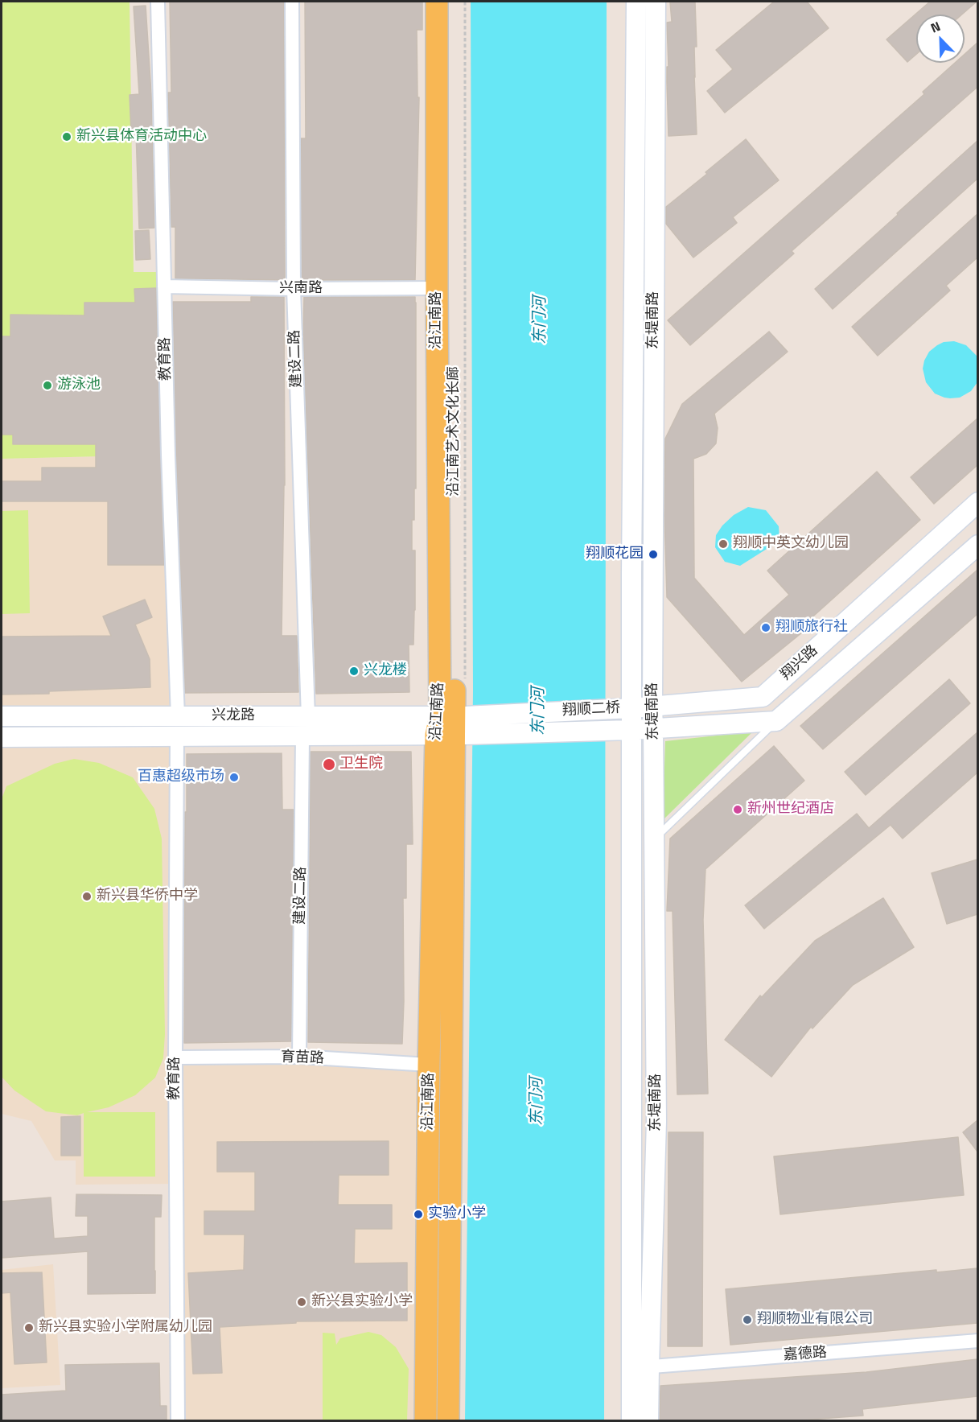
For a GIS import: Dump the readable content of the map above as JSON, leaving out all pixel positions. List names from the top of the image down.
{
  "streets": {
    "main road": [
      "沿江南路",
      "东堤南路",
      "翔兴路",
      "翔顺二桥",
      "兴龙路"
    ],
    "street": [
      "兴南路",
      "教育路",
      "建设二路",
      "育苗路",
      "嘉德路"
    ],
    "path": ["沿江南艺术文化长廊"]
  },
  "crossings": [
    ["兴南路", "沿江南路"],
    ["兴南路", "教育路"],
    ["兴南路", "建设二路"],
    ["沿江南路", "翔顺二桥"],
    ["沿江南路", "兴龙路"],
    ["沿江南路", "育苗路"],
    ["东堤南路", "翔兴路"],
    ["东堤南路", "翔顺二桥"],
    ["东堤南路", "嘉德路"],
    ["教育路", "兴龙路"],
    ["教育路", "育苗路"],
    ["建设二路", "兴龙路"],
    ["建设二路", "育苗路"],
    ["翔兴路", "翔顺二桥"],
    ["翔顺二桥", "兴龙路"]
  ],
  "water": ["东门河"],
  "places": [
    "新兴县体育活动中心",
    "游泳池",
    "翔顺中英文幼儿园",
    "翔顺花园",
    "翔顺旅行社",
    "兴龙楼",
    "卫生院",
    "百惠超级市场",
    "新州世纪酒店",
    "新兴县华侨中学",
    "实验小学",
    "新兴县实验小学",
    "翔顺物业有限公司",
    "新兴县实验小学附属幼儿园"
  ],
  "north": "top left"
}
